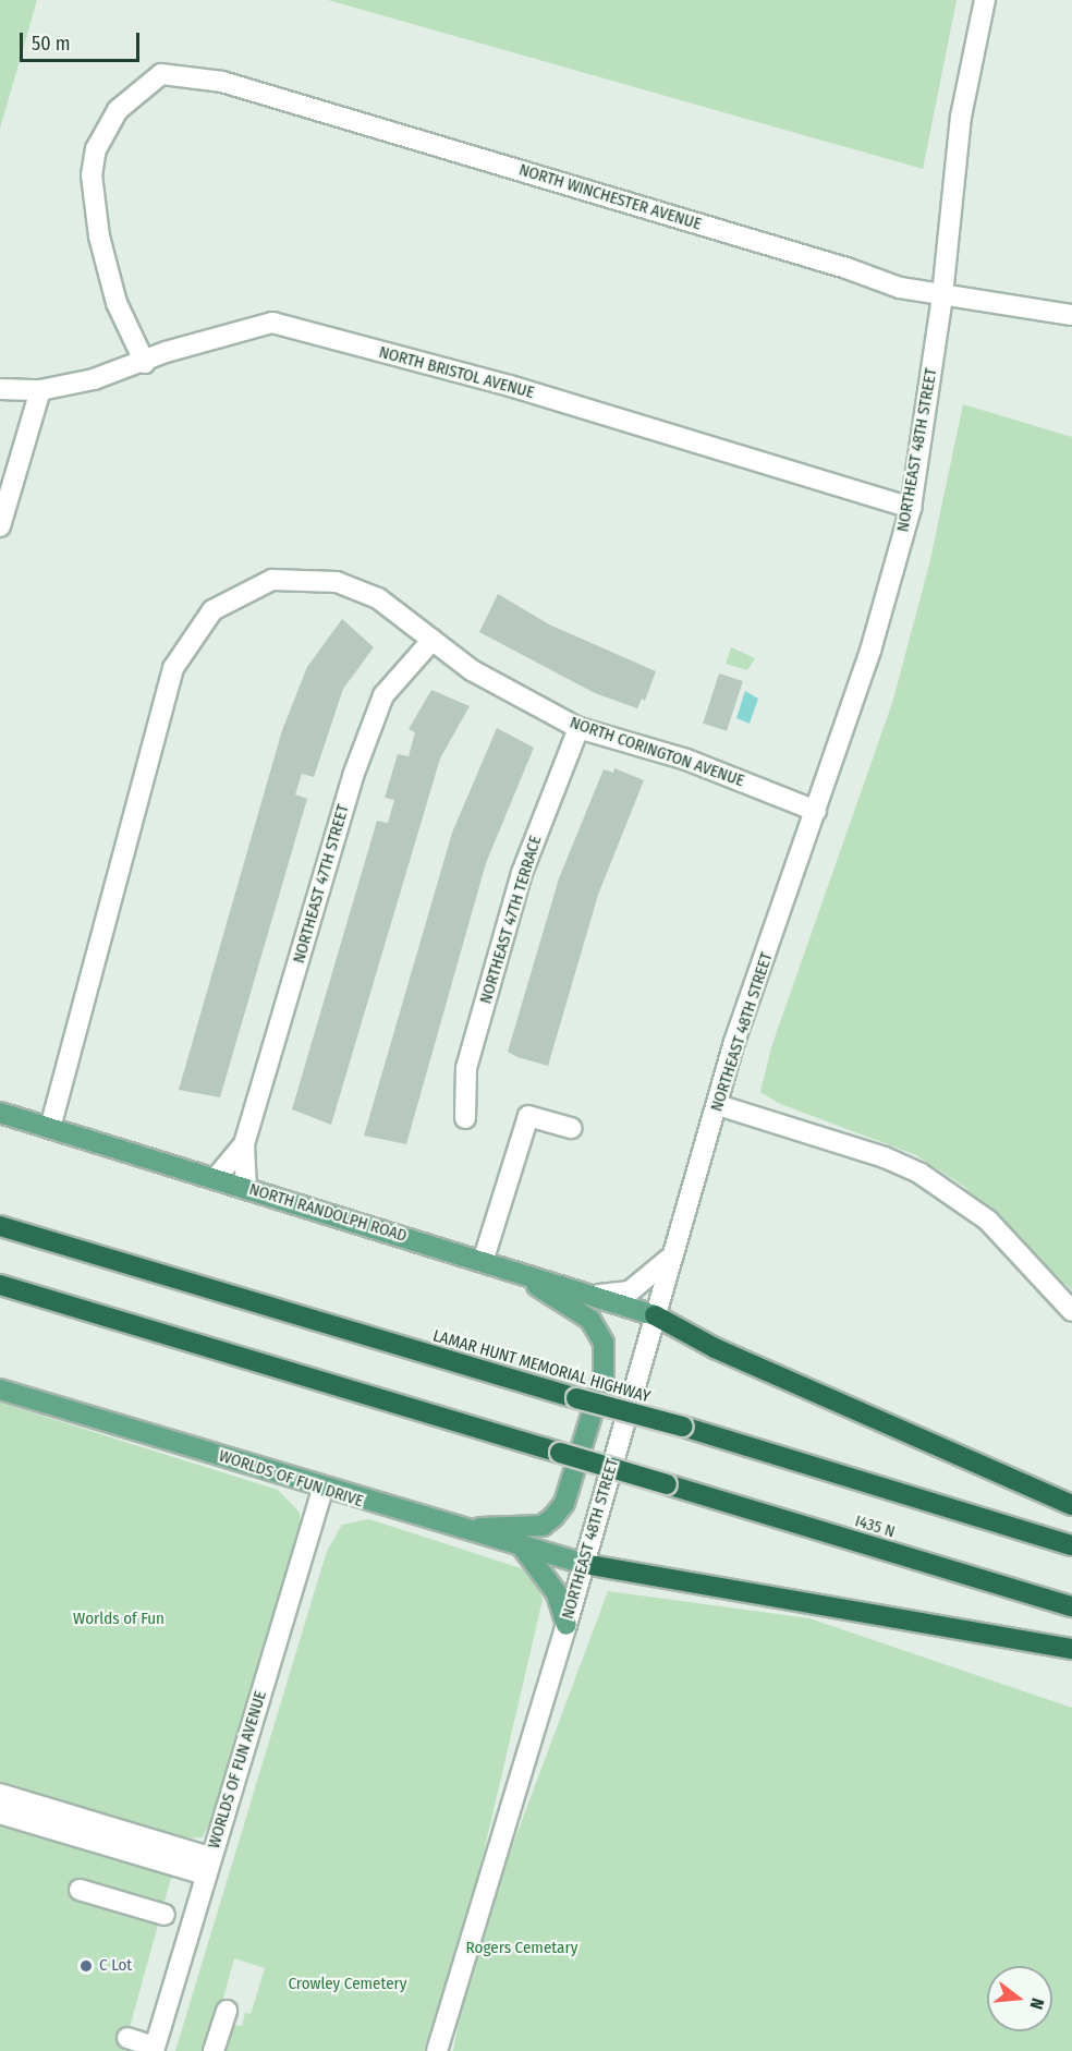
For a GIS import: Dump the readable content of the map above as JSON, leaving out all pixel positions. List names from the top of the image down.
{
  "streets": {
    "highway": ["LAMAR HUNT MEMORIAL HIGHWAY", "I435 N"],
    "main road": ["NORTH RANDOLPH ROAD", "WORLDS OF FUN DRIVE"],
    "street": [
      "NORTH WINCHESTER AVENUE",
      "NORTH BRISTOL AVENUE",
      "NORTHEAST 48TH STREET",
      "NORTH CORINGTON AVENUE",
      "NORTHEAST 47TH STREET",
      "NORTHEAST 47TH TERRACE",
      "WORLDS OF FUN AVENUE"
    ]
  },
  "crossings": [
    ["NORTH WINCHESTER AVENUE", "NORTH BRISTOL AVENUE"],
    ["NORTH WINCHESTER AVENUE", "NORTHEAST 48TH STREET"],
    ["NORTH BRISTOL AVENUE", "NORTHEAST 48TH STREET"],
    ["NORTHEAST 48TH STREET", "NORTH CORINGTON AVENUE"],
    ["NORTHEAST 48TH STREET", "NORTH RANDOLPH ROAD"],
    ["NORTHEAST 48TH STREET", "WORLDS OF FUN DRIVE"],
    ["NORTH CORINGTON AVENUE", "NORTHEAST 47TH STREET"],
    ["NORTH CORINGTON AVENUE", "NORTHEAST 47TH TERRACE"],
    ["NORTH CORINGTON AVENUE", "NORTH RANDOLPH ROAD"],
    ["NORTHEAST 47TH STREET", "NORTH RANDOLPH ROAD"],
    ["WORLDS OF FUN DRIVE", "WORLDS OF FUN AVENUE"]
  ],
  "parks": ["Worlds of Fun", "Rogers Cemetary", "Crowley Cemetery"],
  "places": ["C Lot"],
  "scale_bar": "50 m",
  "north": "right"
}
